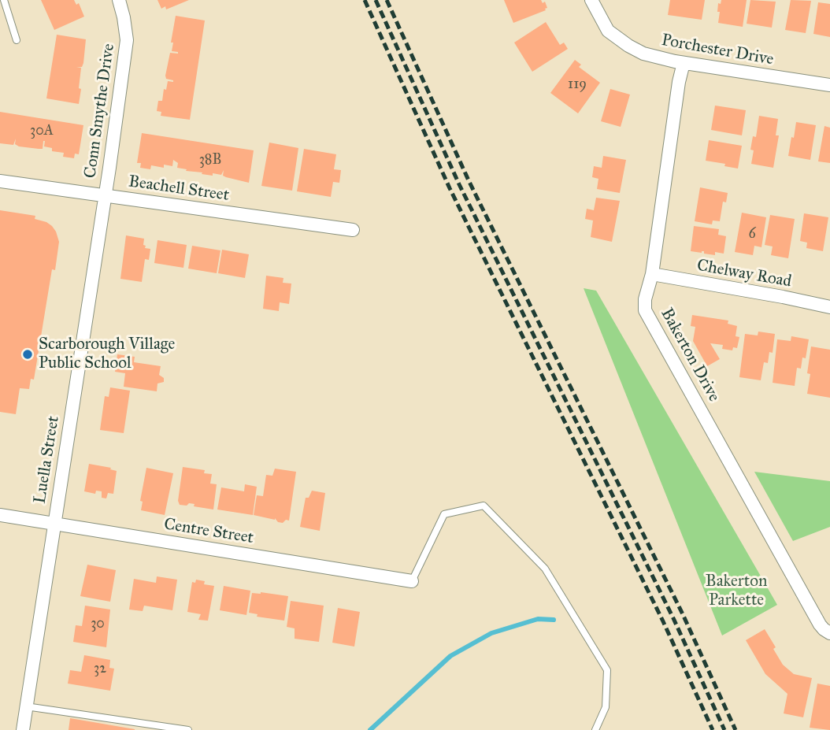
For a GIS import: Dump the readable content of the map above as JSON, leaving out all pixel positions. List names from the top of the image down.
{
  "streets": {
    "street": [
      "Porchester Drive",
      "Conn Smythe Drive",
      "Beachell Street",
      "Chelway Road",
      "Bakerton Drive",
      "Luella Street",
      "Centre Street"
    ]
  },
  "crossings": [
    ["Porchester Drive", "Bakerton Drive"],
    ["Conn Smythe Drive", "Beachell Street"],
    ["Conn Smythe Drive", "Luella Street"],
    ["Beachell Street", "Luella Street"],
    ["Chelway Road", "Bakerton Drive"],
    ["Luella Street", "Centre Street"]
  ],
  "parks": ["Bakerton Parkette"],
  "places": ["Scarborough Village Public School"],
  "house_numbers": [
    "119",
    "30A",
    "38B",
    "6",
    "30",
    "32"
  ]
}
